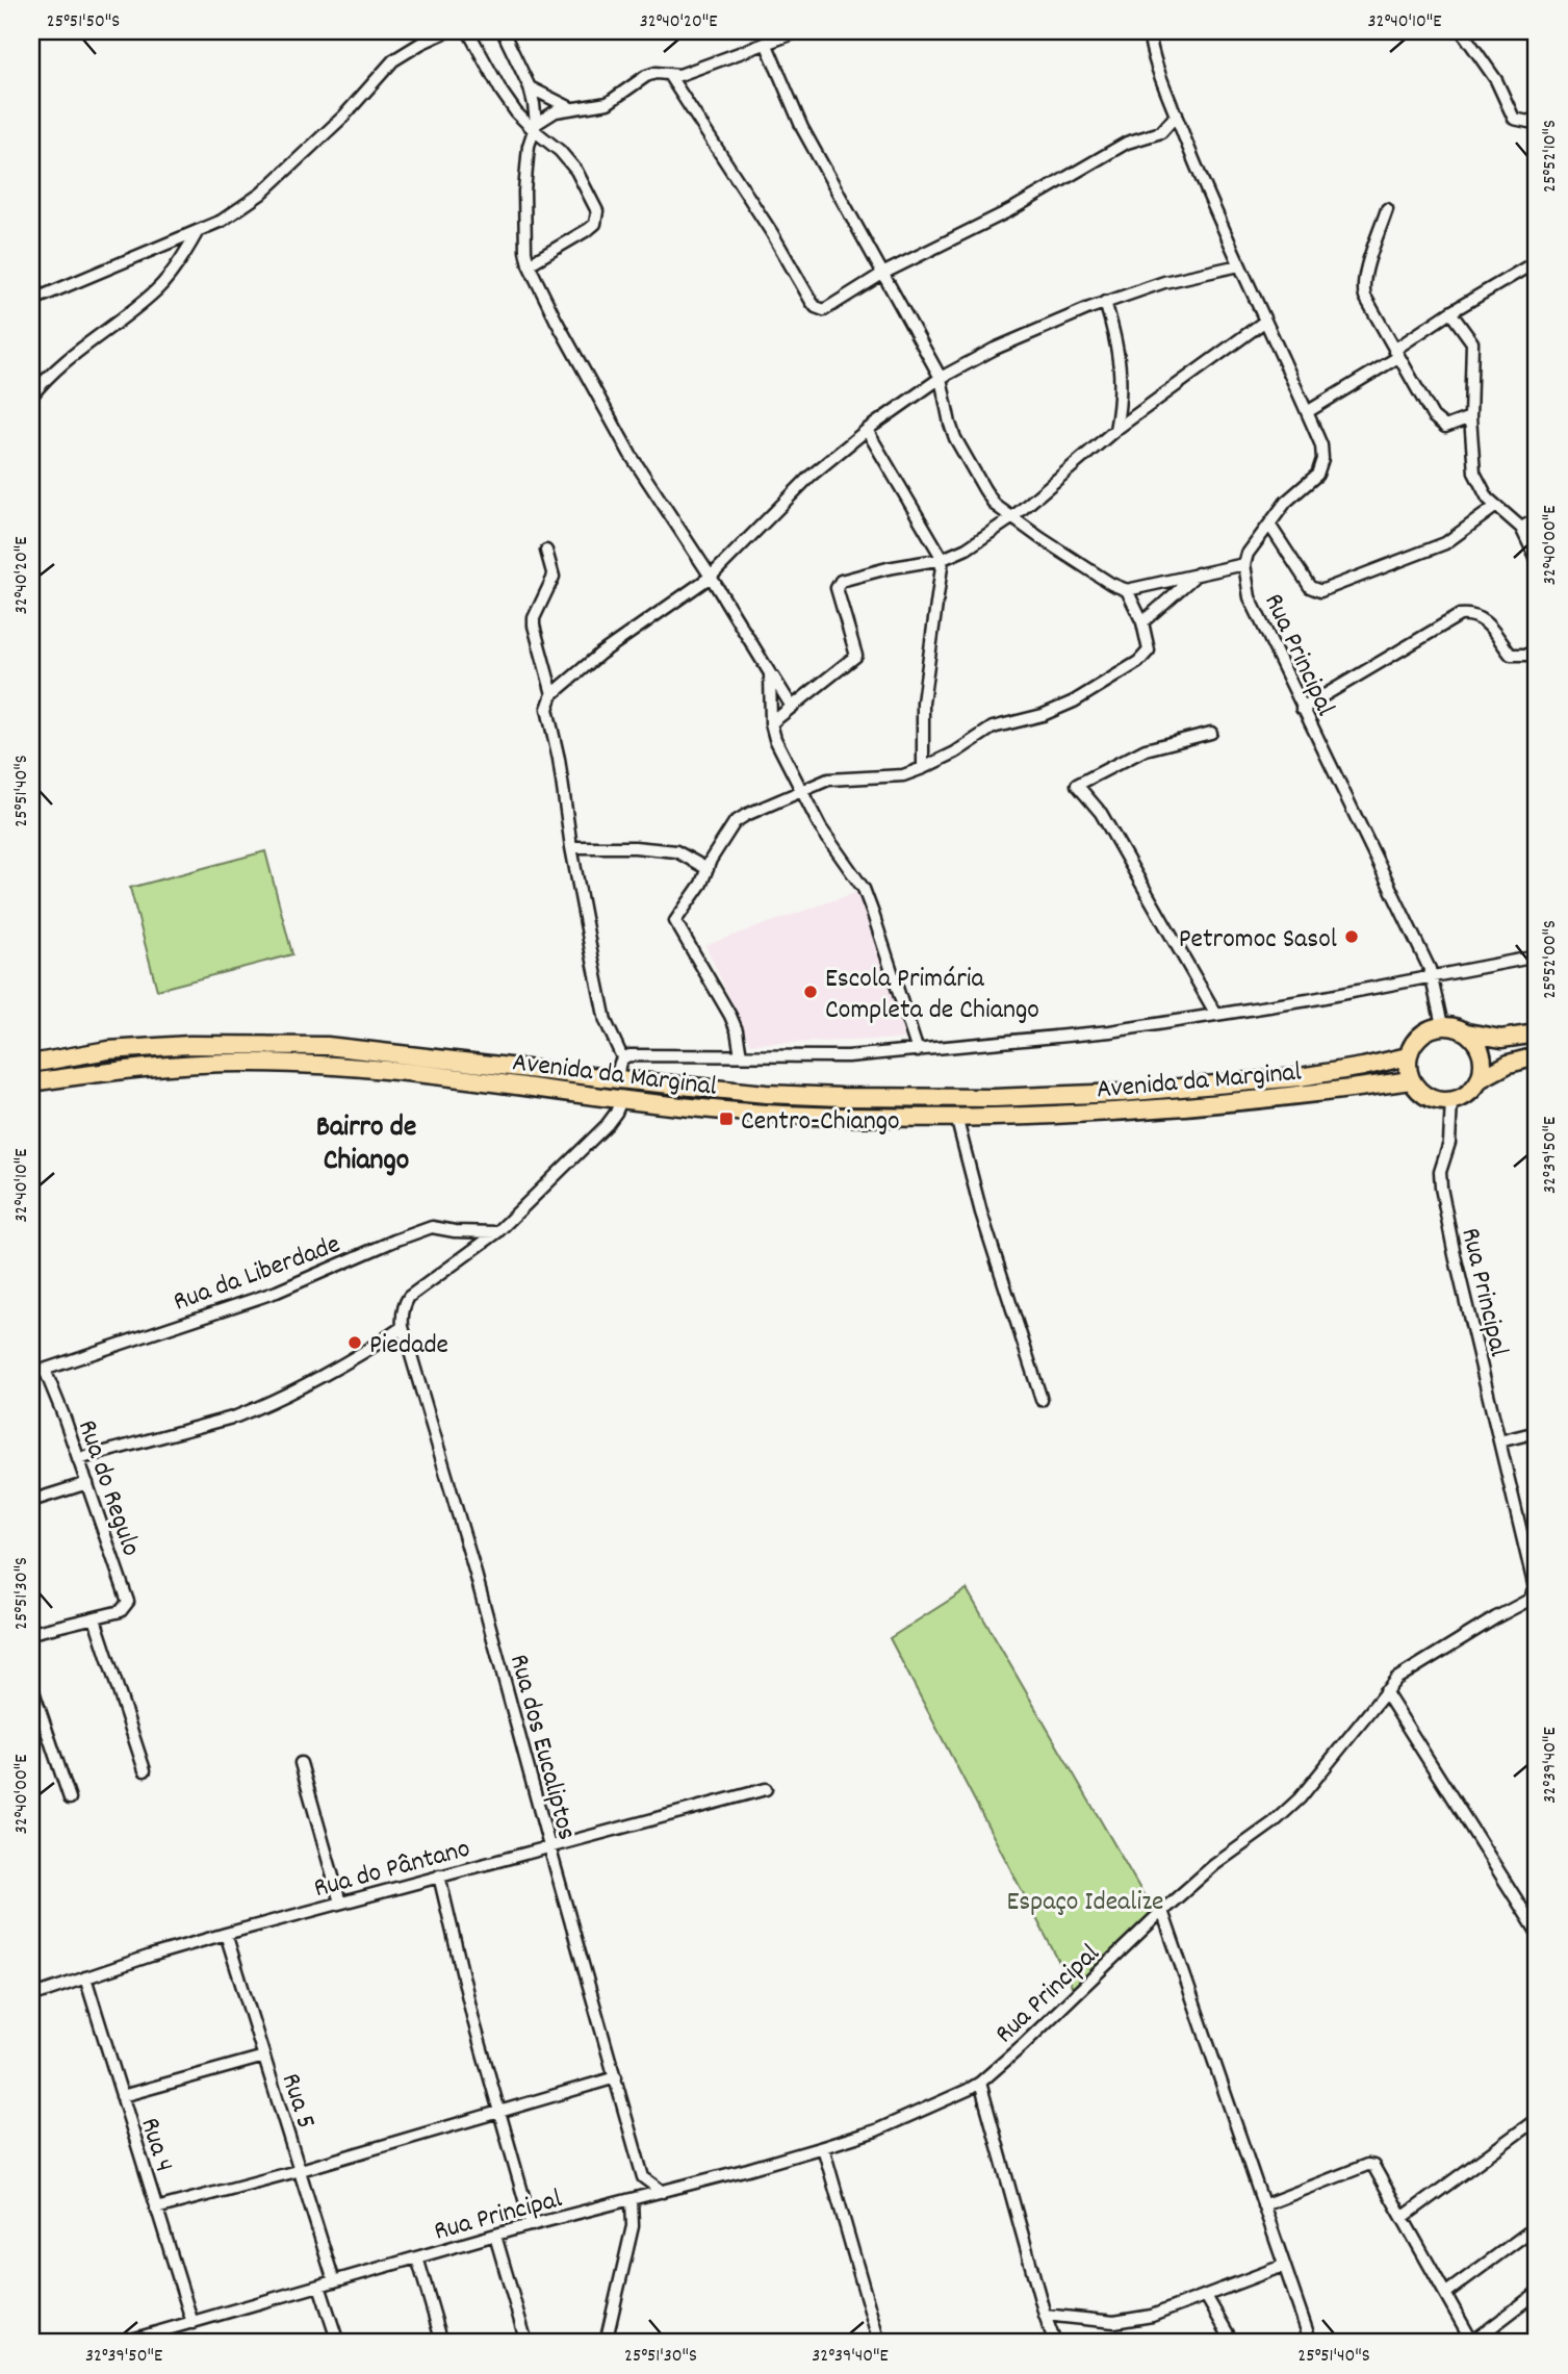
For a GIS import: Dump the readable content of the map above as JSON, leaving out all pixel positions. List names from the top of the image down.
{
  "streets": {
    "main road": ["Avenida da Marginal"],
    "street": [
      "Rua Principal",
      "Rua da Liberdade",
      "Rua do Regulo",
      "Rua dos Eucaliptos",
      "Rua do Pântano",
      "Rua 5",
      "Rua 4"
    ]
  },
  "crossings": [
    ["Rua Principal", "Avenida da Marginal"],
    ["Rua Principal", "Rua 5"],
    ["Rua Principal", "Rua 4"],
    ["Rua da Liberdade", "Rua do Regulo"],
    ["Rua dos Eucaliptos", "Rua do Pântano"],
    ["Rua do Pântano", "Rua 5"],
    ["Rua do Pântano", "Rua 4"]
  ],
  "districts": ["Bairro de Chiango"],
  "parks": ["Espaço Idealize"],
  "places": {
    "other": ["Petromoc Sasol", "Escola Primária Completa de Chiango", "Piedade"],
    "transit": ["Centro-Chiango"]
  },
  "coordinates": [
    "25°51'50\"S",
    "32°40'20\"E",
    "32°40'10\"E",
    "25°52'10\"S",
    "32°40'00\"E",
    "25°51'40\"S",
    "25°52'00\"S",
    "32°39'50\"E",
    "25°51'30\"S",
    "32°39'40\"E"
  ]
}
